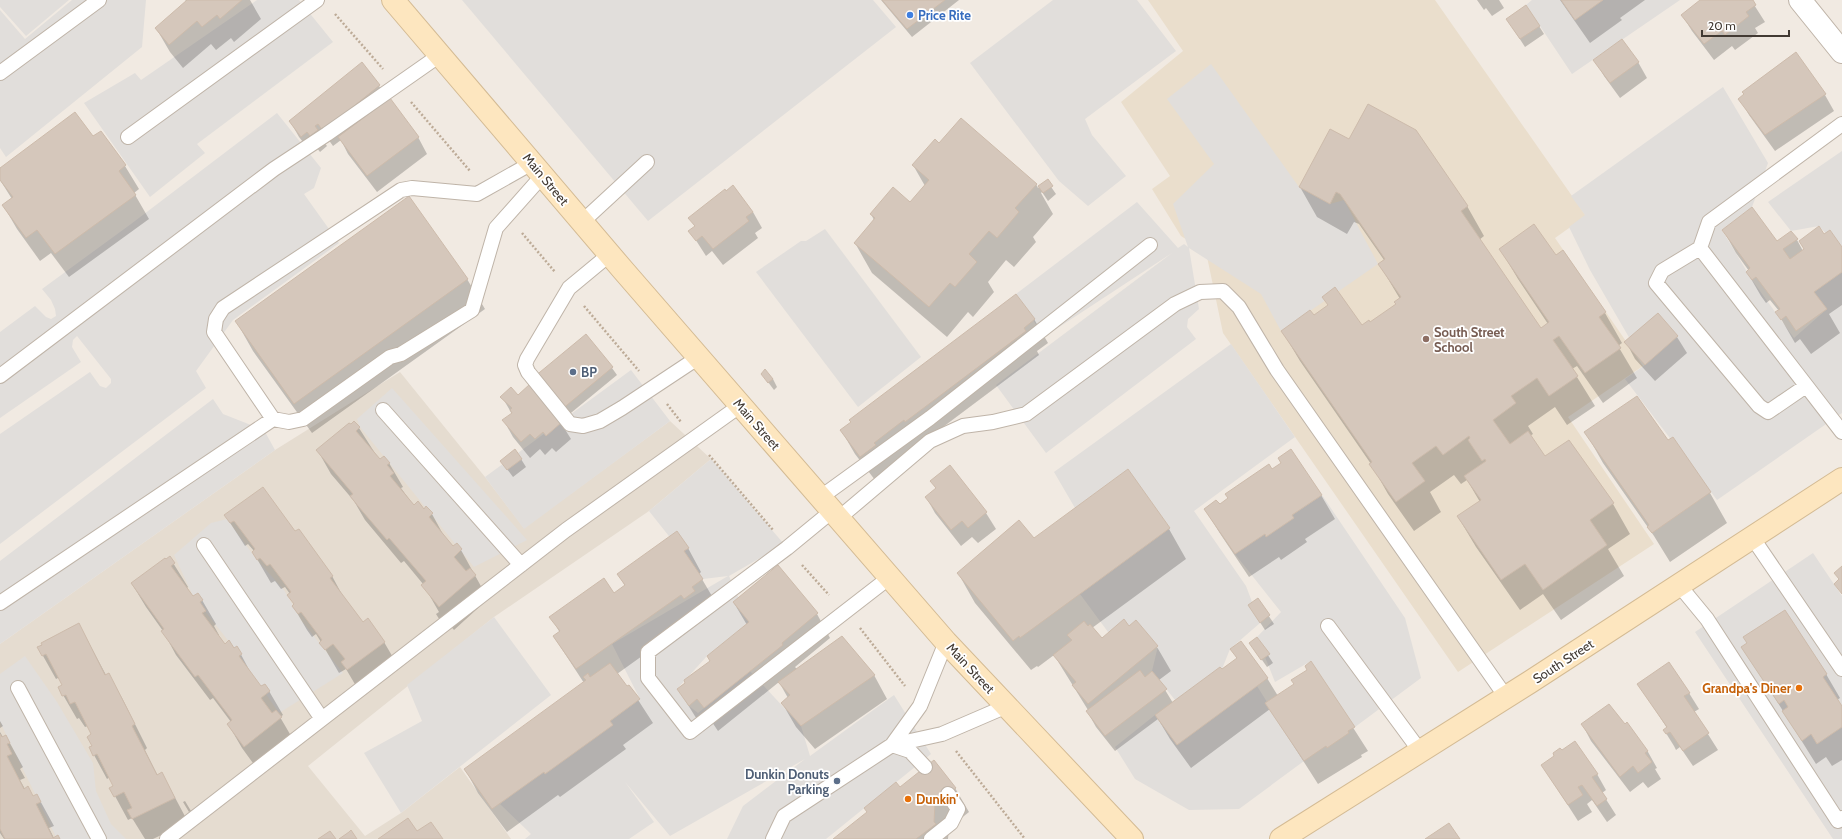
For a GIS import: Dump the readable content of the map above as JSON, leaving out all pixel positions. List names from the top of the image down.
{
  "streets": {
    "main road": ["Main Street", "South Street"]
  },
  "places": [
    "Price Rite",
    "South Street School",
    "BP",
    "Grandpa's Diner",
    "Dunkin Donuts Parking",
    "Dunkin'"
  ],
  "scale_bar": "20 m"
}
